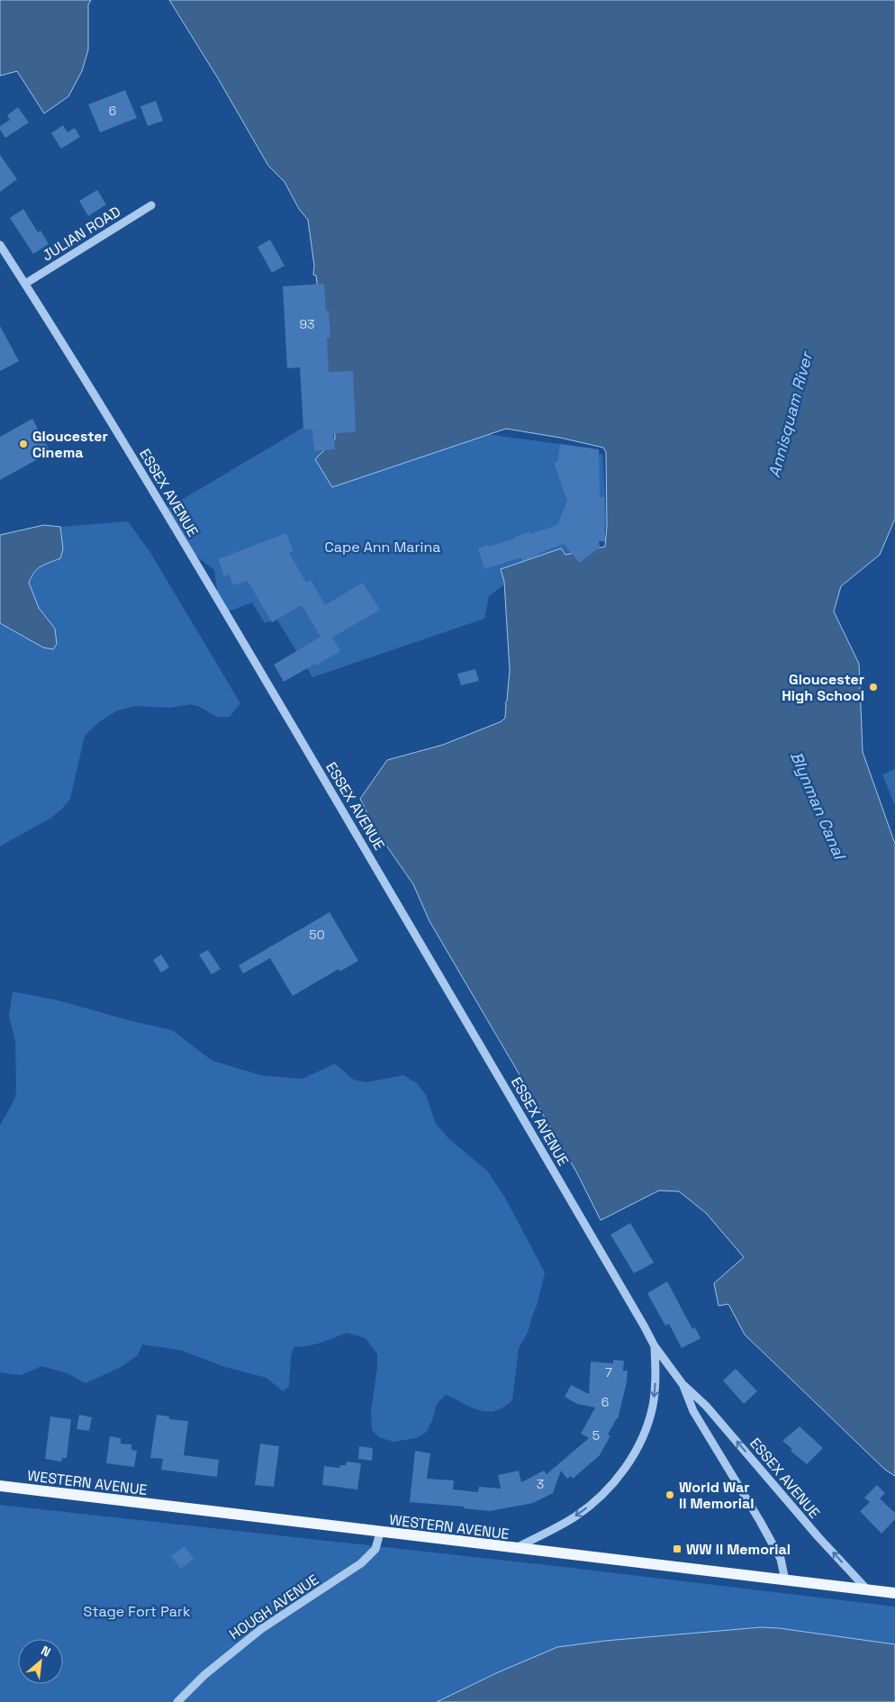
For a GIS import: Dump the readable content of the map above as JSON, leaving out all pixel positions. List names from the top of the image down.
{
  "streets": {
    "main road": ["WESTERN AVENUE"],
    "street": ["JULIAN ROAD", "ESSEX AVENUE", "HOUGH AVENUE"]
  },
  "crossings": [
    ["JULIAN ROAD", "ESSEX AVENUE"],
    ["ESSEX AVENUE", "WESTERN AVENUE"],
    ["WESTERN AVENUE", "HOUGH AVENUE"]
  ],
  "water": ["Annisquam River", "Blynman Canal"],
  "parks": ["Cape Ann Marina", "Stage Fort Park"],
  "places": {
    "other": ["Gloucester Cinema", "Gloucester High School", "World War II Memorial"],
    "transit": ["WW II Memorial"]
  },
  "house_numbers": [
    "6",
    "93",
    "50",
    "7",
    "6",
    "5",
    "3"
  ],
  "north": "top right"
}
